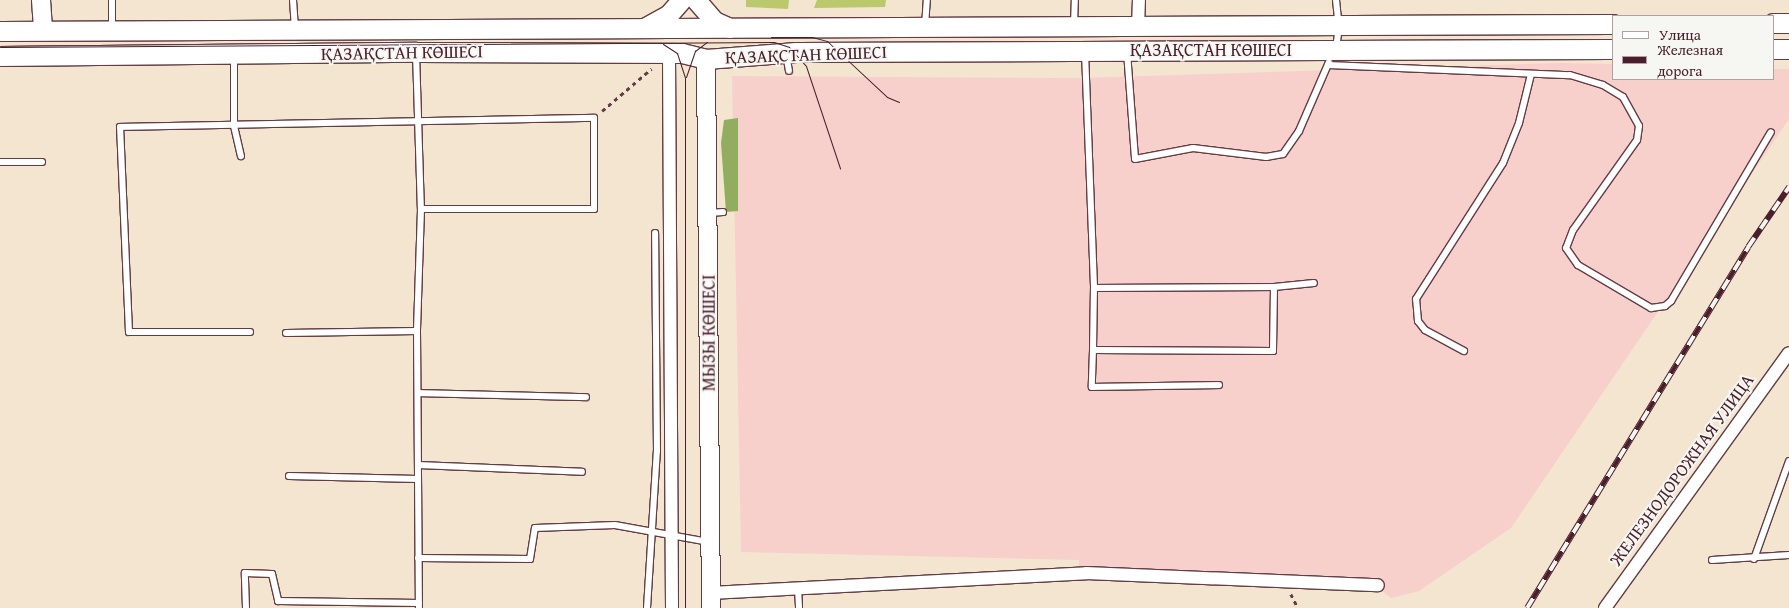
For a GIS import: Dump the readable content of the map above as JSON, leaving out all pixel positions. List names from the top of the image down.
{
  "streets": {
    "main road": ["ҚАЗАҚСТАН КӨШЕСІ", "МЫЗЫ КӨШЕСІ"],
    "street": ["ЖЕЛЕЗНОДОРОЖНАЯ УЛИЦА"]
  },
  "crossings": [
    ["ҚАЗАҚСТАН КӨШЕСІ", "МЫЗЫ КӨШЕСІ"]
  ],
  "legend": ["Улица", "Железная дорога"]
}
